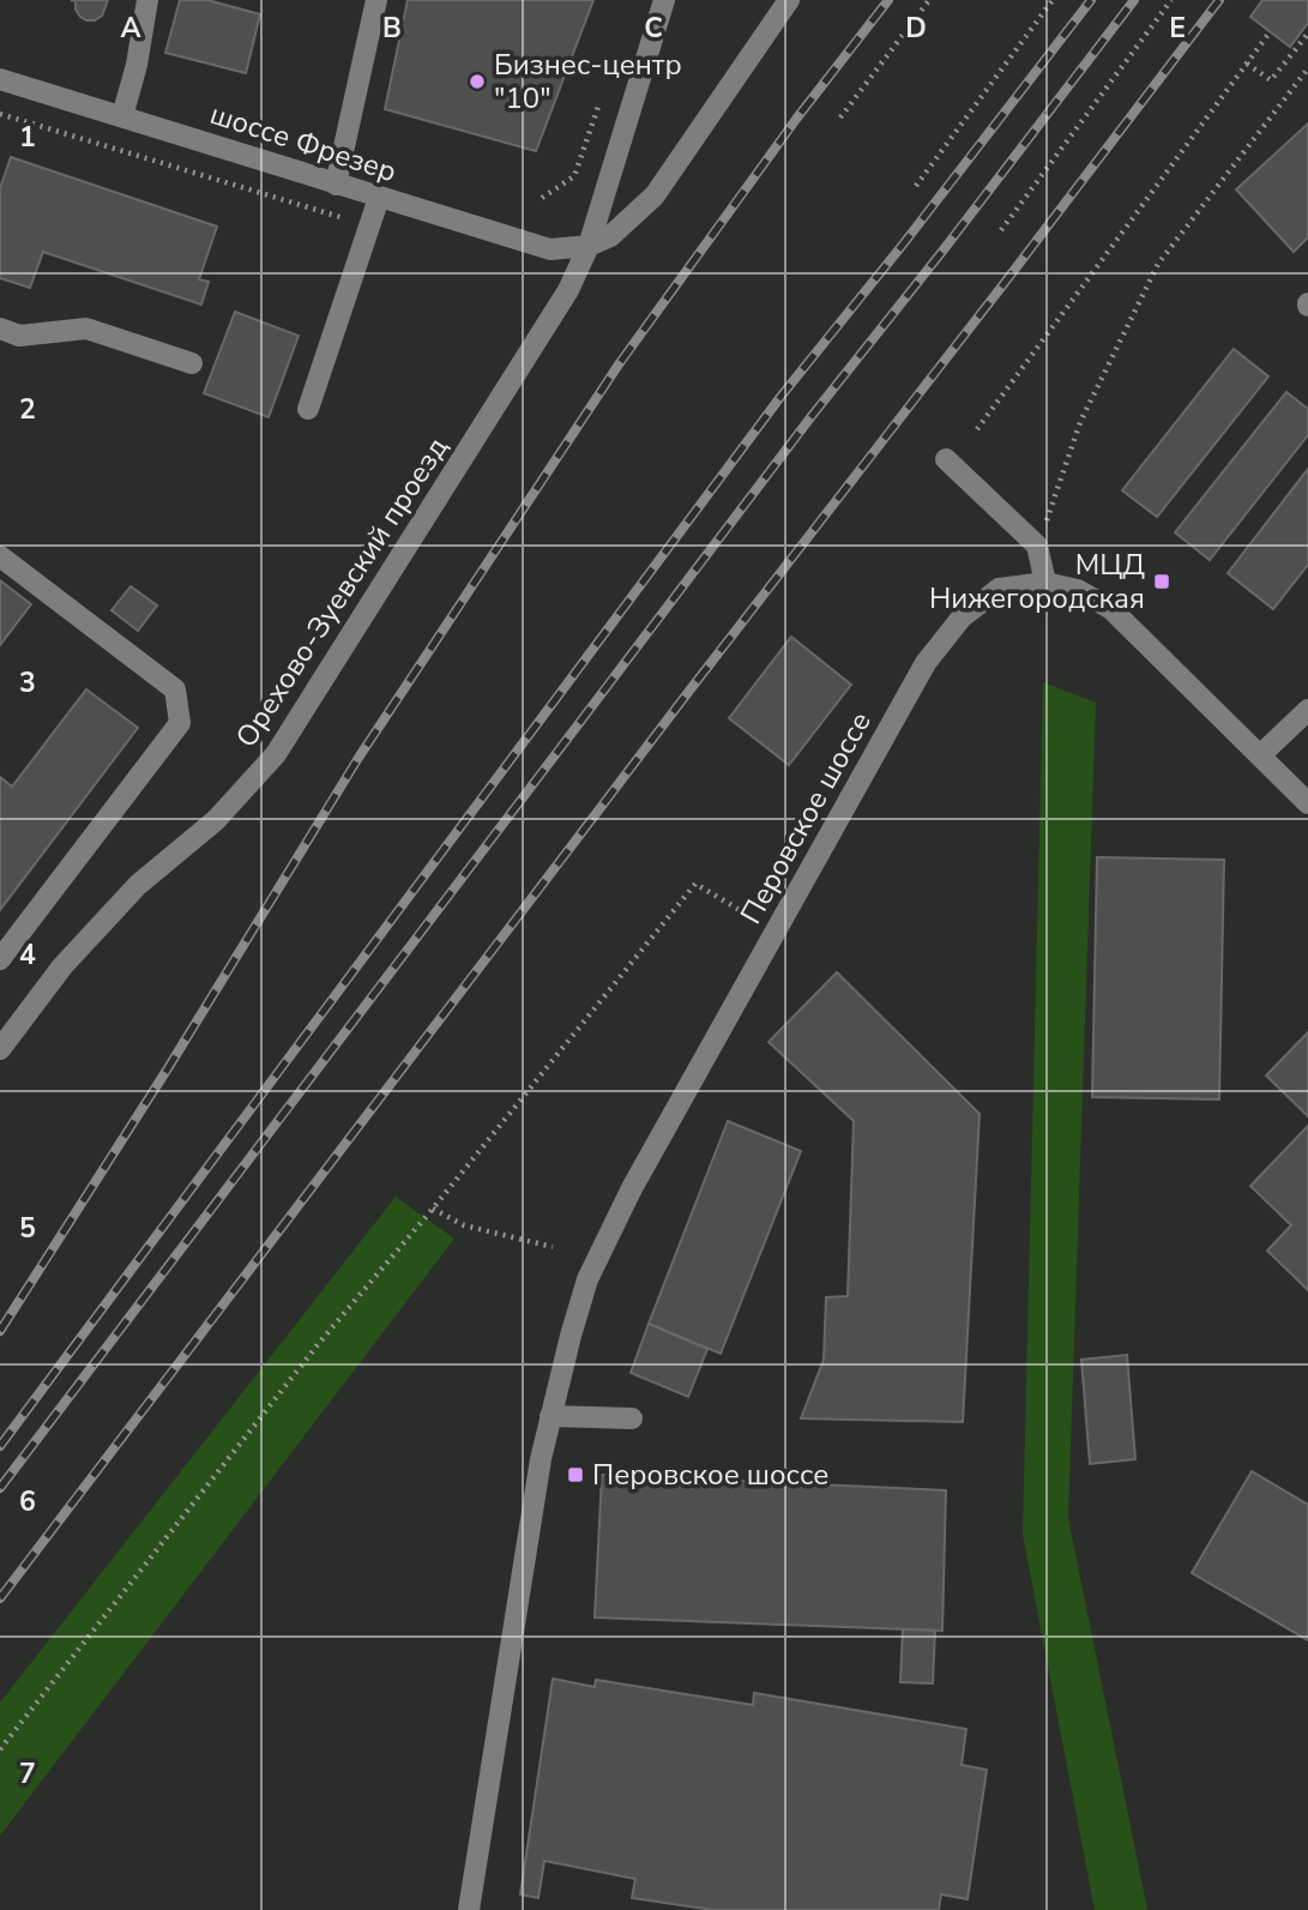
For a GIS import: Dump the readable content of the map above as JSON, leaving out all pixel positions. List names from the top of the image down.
{
  "streets": {
    "street": ["шоссе Фрезер", "Орехово-Зуевский проезд", "Перовское шоссе"]
  },
  "crossings": [
    ["шоссе Фрезер", "Орехово-Зуевский проезд"]
  ],
  "places": {
    "other": ["Бизнес-центр \"10\""],
    "transit": ["МЦД Нижегородская", "Перовское шоссе"]
  },
  "grid": {
    "columns": [
      "A",
      "B",
      "C",
      "D",
      "E"
    ],
    "rows": [
      "1",
      "2",
      "3",
      "4",
      "5",
      "6",
      "7"
    ]
  }
}
